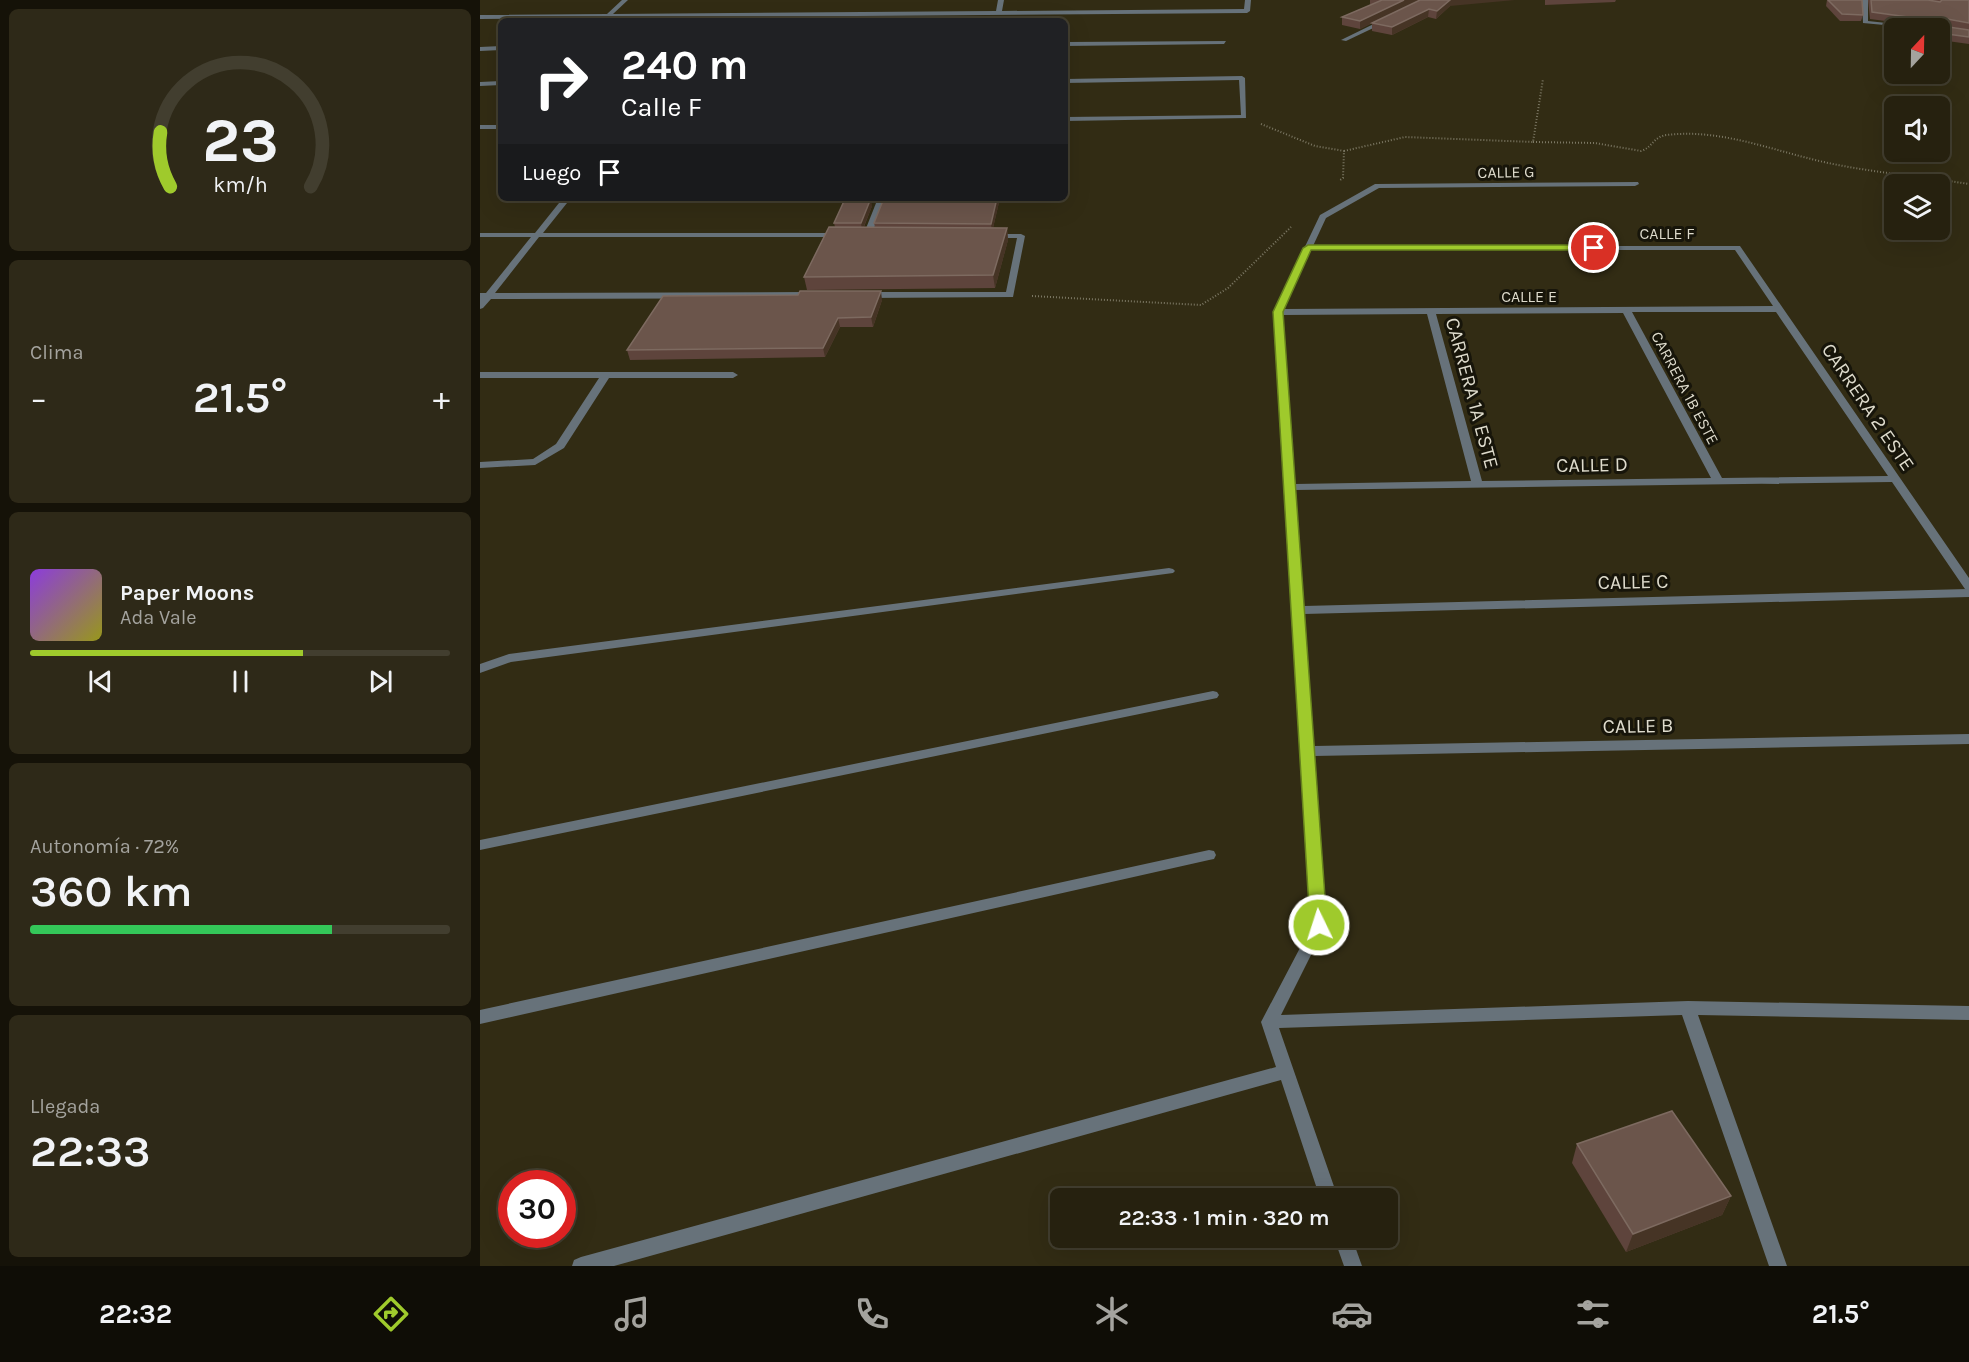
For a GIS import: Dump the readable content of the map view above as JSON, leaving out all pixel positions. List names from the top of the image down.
{
  "streets": {
    "street": [
      "CALLE G",
      "CALLE F",
      "CALLE E",
      "CARRERA 1B ESTE",
      "CARRERA 1A ESTE",
      "CARRERA 2 ESTE",
      "CALLE D",
      "CALLE C",
      "CALLE B"
    ]
  },
  "crossings": [
    ["CALLE G", "CALLE F"],
    ["CALLE F", "CARRERA 2 ESTE"],
    ["CALLE E", "CARRERA 1B ESTE"],
    ["CALLE E", "CARRERA 1A ESTE"],
    ["CALLE E", "CARRERA 2 ESTE"],
    ["CARRERA 1B ESTE", "CALLE D"],
    ["CARRERA 1A ESTE", "CALLE D"],
    ["CARRERA 2 ESTE", "CALLE D"]
  ],
  "north": "top",
  "page": {
    "turn": ["240 m", "Calle F"],
    "then": "Luego",
    "tile": [
      "Clima",
      ["Autonomía · 72%", "360 km"],
      ["Llegada", "22:33"]
    ],
    "heat": ["−", "21.5°", "+"],
    "song": ["Paper Moons", "Ada Vale"],
    "limit": "30",
    "trip": "22:33 · 1 min · 320 m",
    "tabs": ["22:32", "21.5°"],
    "gauge": ["23", "km/h"]
  }
}
